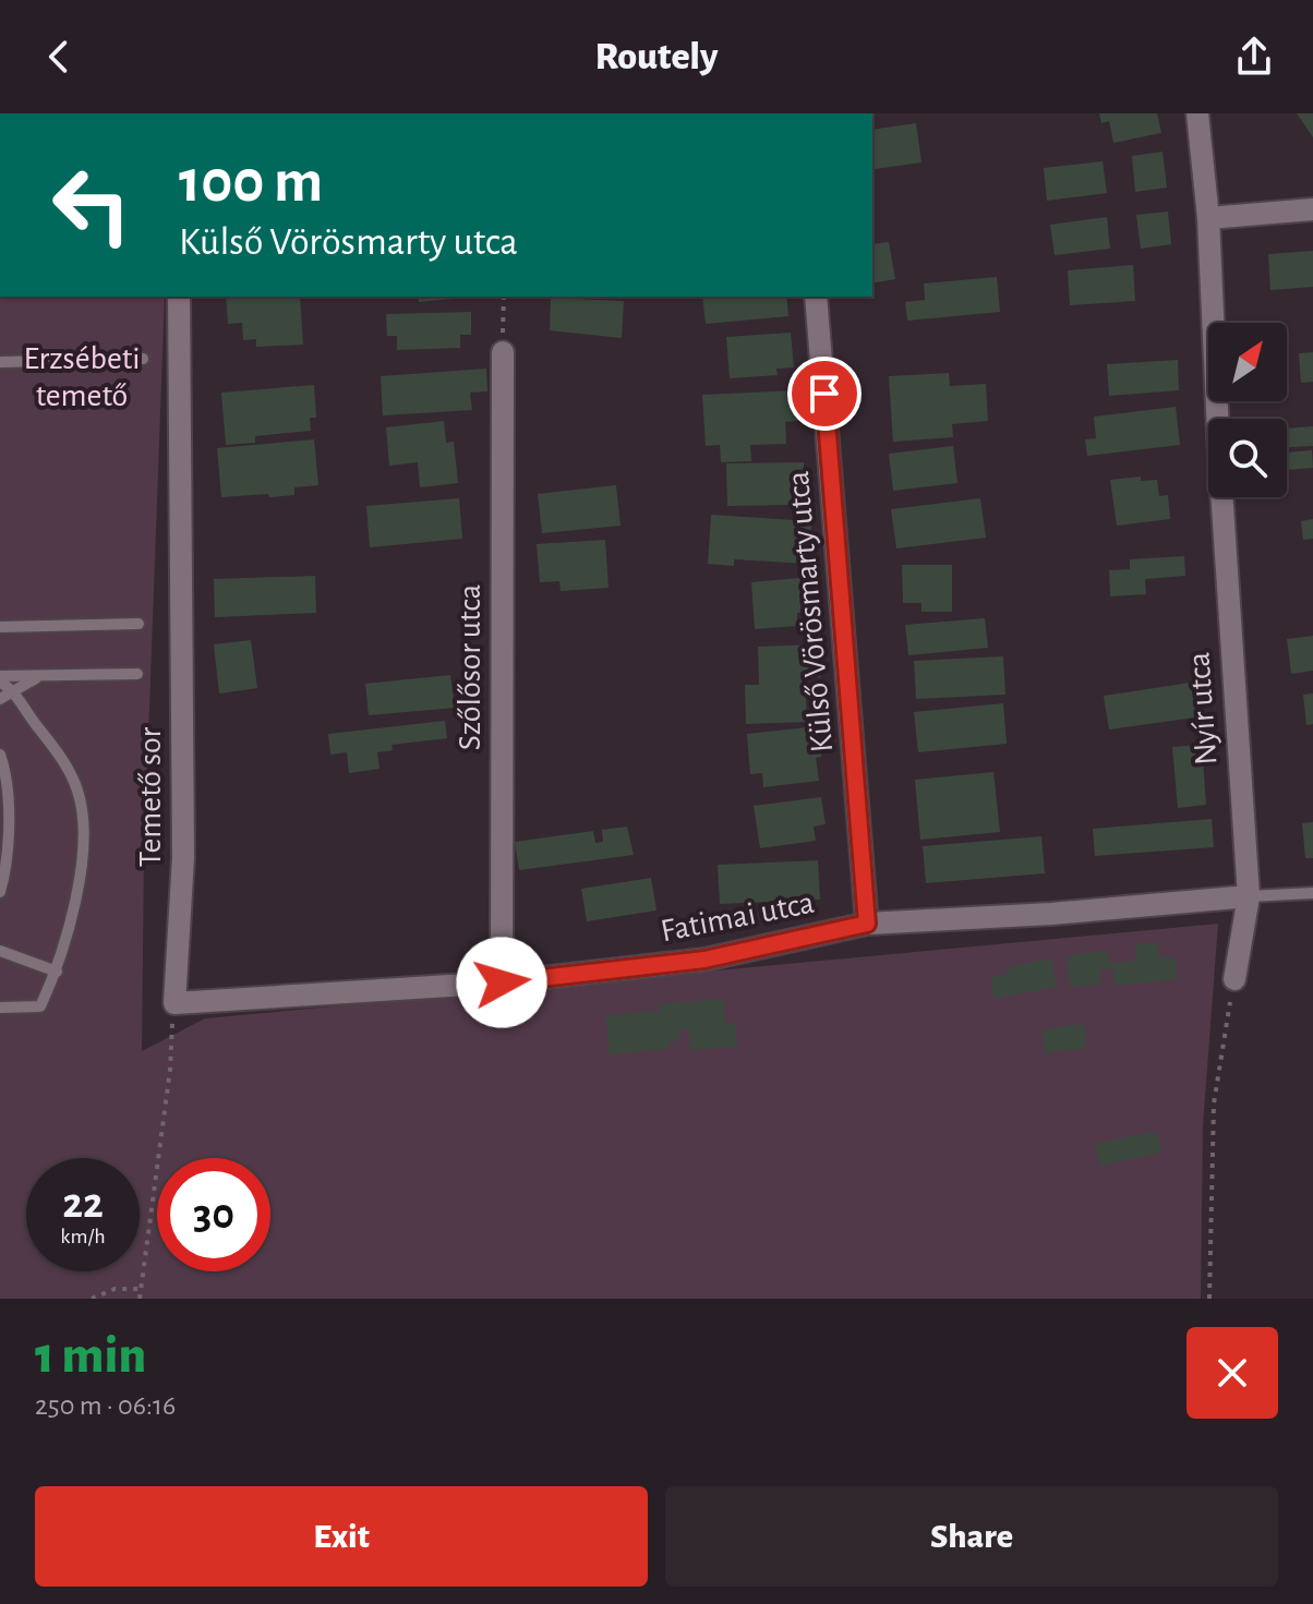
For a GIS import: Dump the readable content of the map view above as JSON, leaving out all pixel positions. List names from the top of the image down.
{
  "streets": {
    "street": [
      "Külső Vörösmarty utca",
      "Szőlősor utca",
      "Nyír utca",
      "Temető sor",
      "Fatimai utca"
    ]
  },
  "crossings": [
    ["Külső Vörösmarty utca", "Fatimai utca"],
    ["Szőlősor utca", "Fatimai utca"],
    ["Nyír utca", "Fatimai utca"],
    ["Temető sor", "Fatimai utca"]
  ],
  "parks": ["Erzsébeti temető"],
  "north": "top right",
  "page": {
    "header": "Routely",
    "turn": ["100 m", "Külső Vörösmarty utca"],
    "speed": "22 km/h",
    "limit": "30",
    "heading": ["1 min", "250 m · 06:16"],
    "buttons": ["Exit", "Share"]
  }
}
